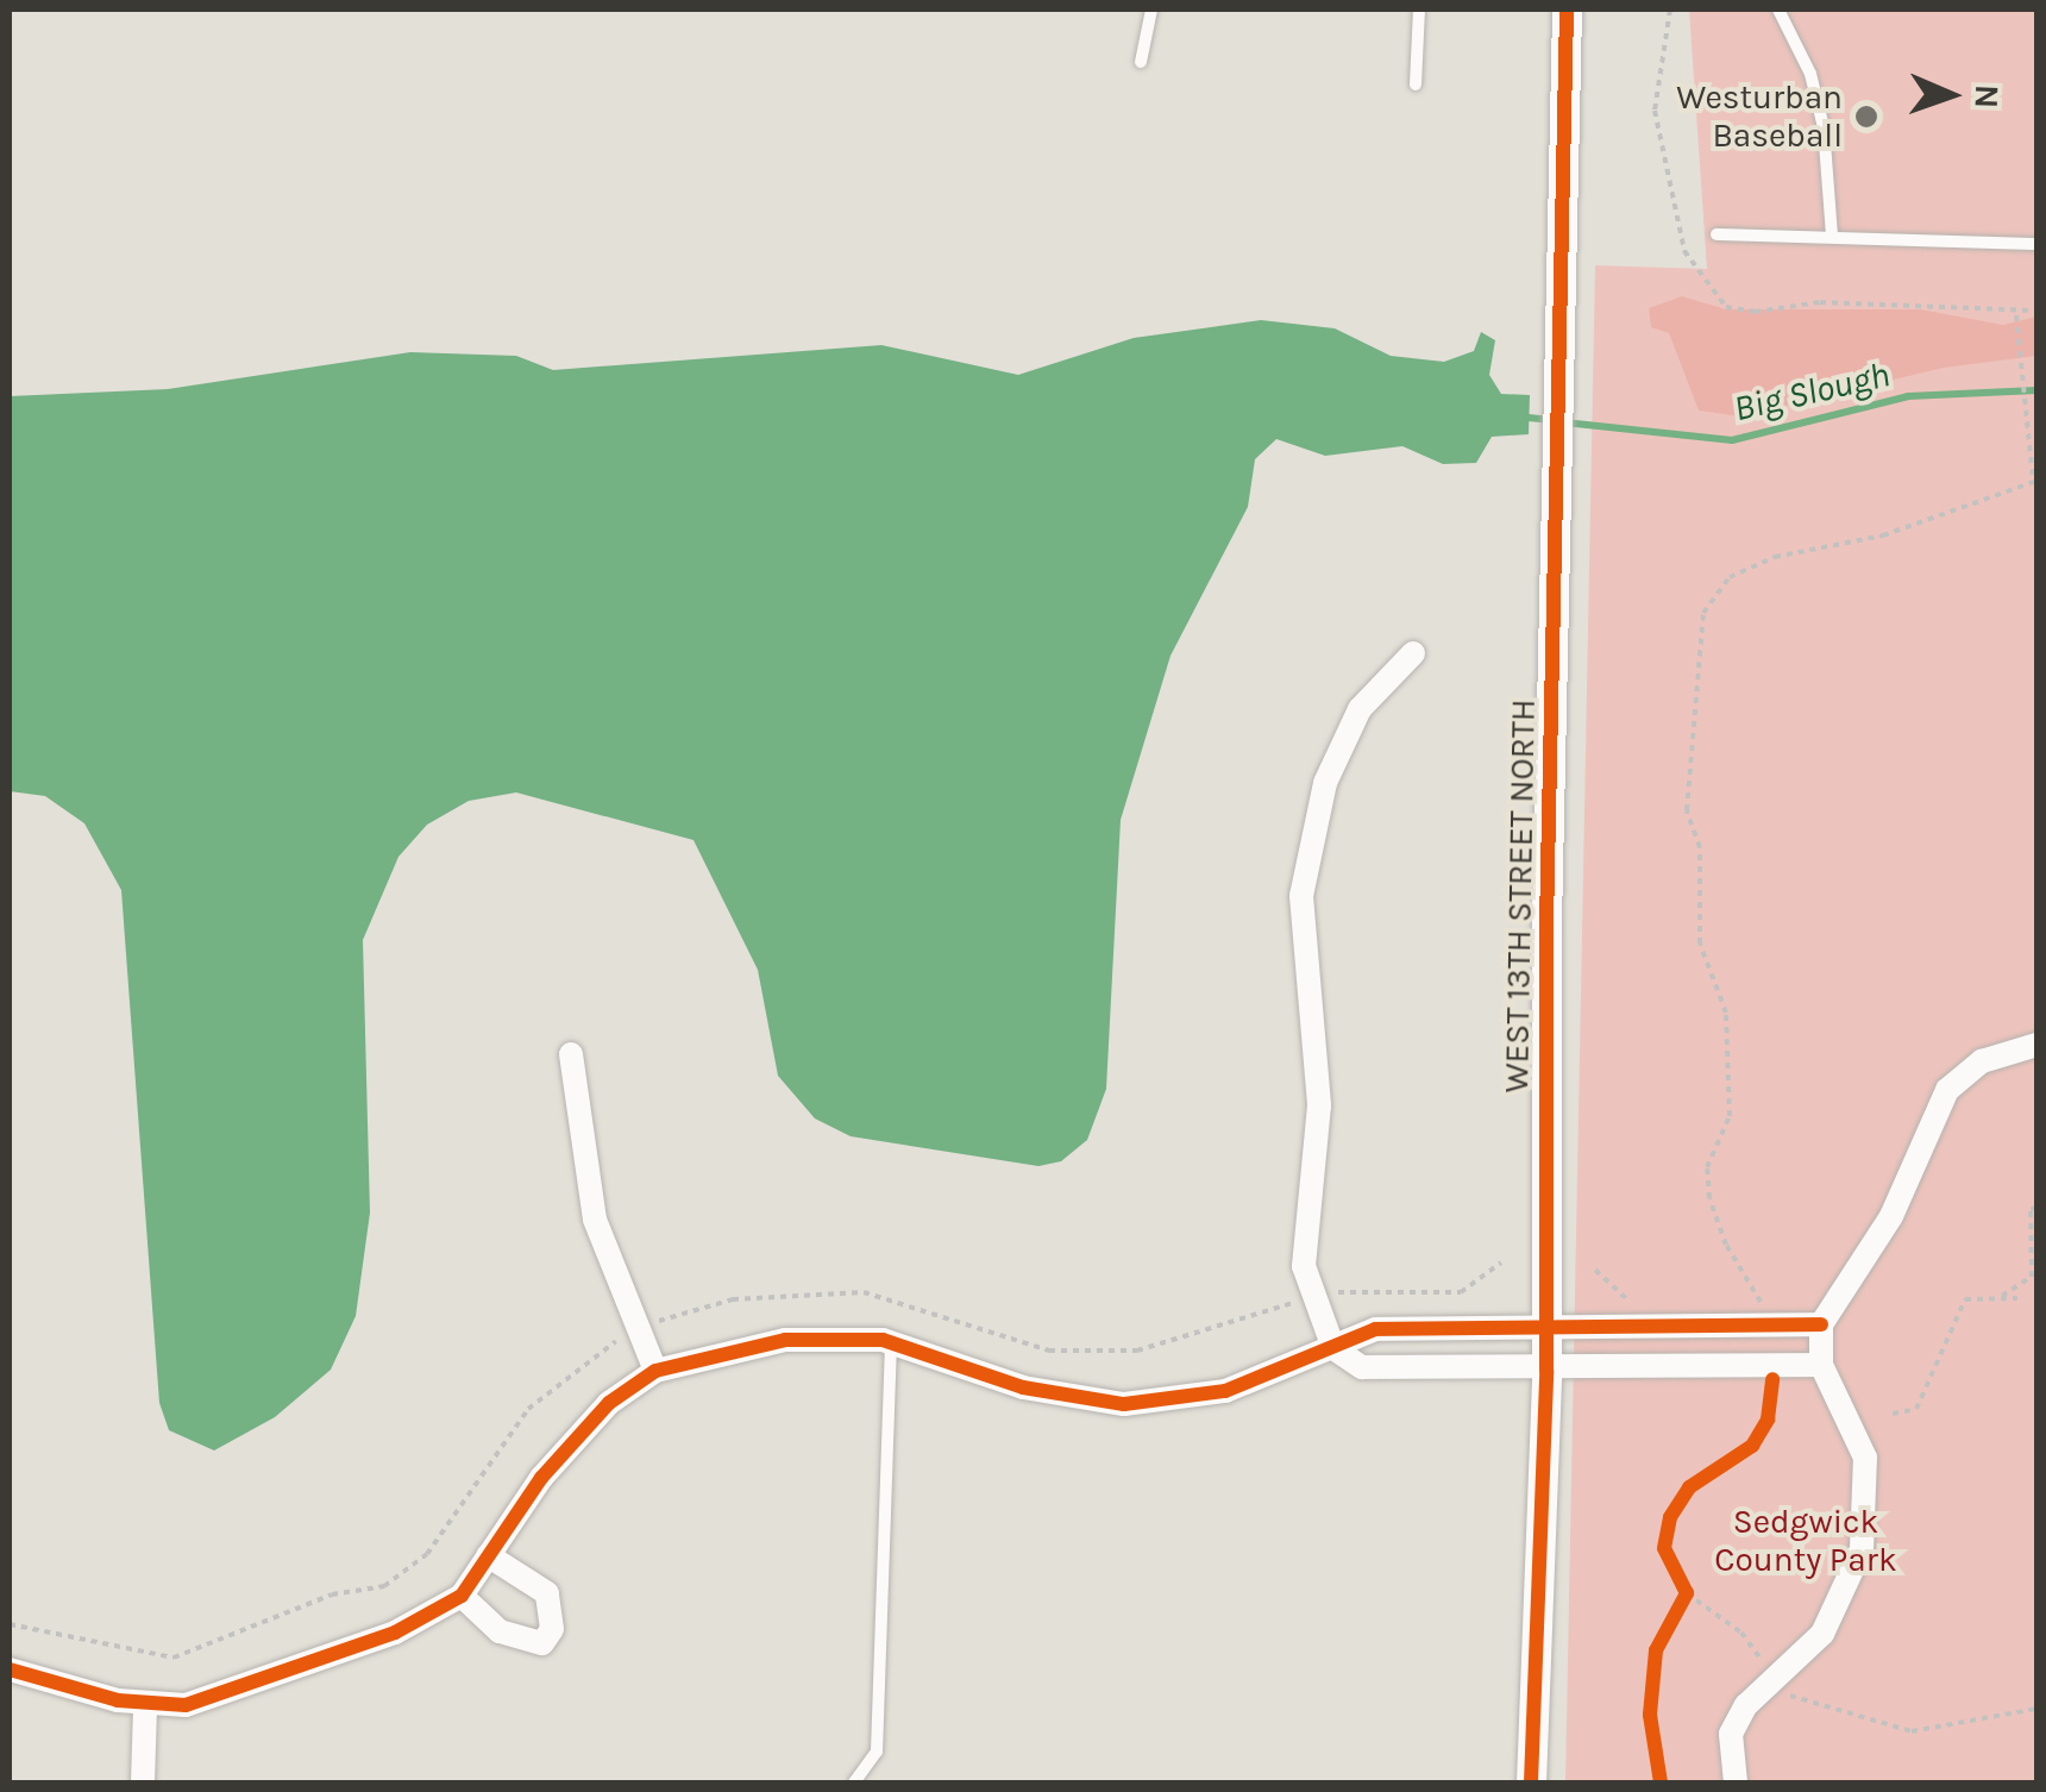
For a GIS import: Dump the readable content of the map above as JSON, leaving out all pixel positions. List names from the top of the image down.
{
  "streets": {
    "street": ["WEST 13TH STREET NORTH"]
  },
  "water": ["Big Slough"],
  "parks": ["Sedgwick County Park"],
  "places": ["Westurban Baseball"],
  "north": "right"
}
